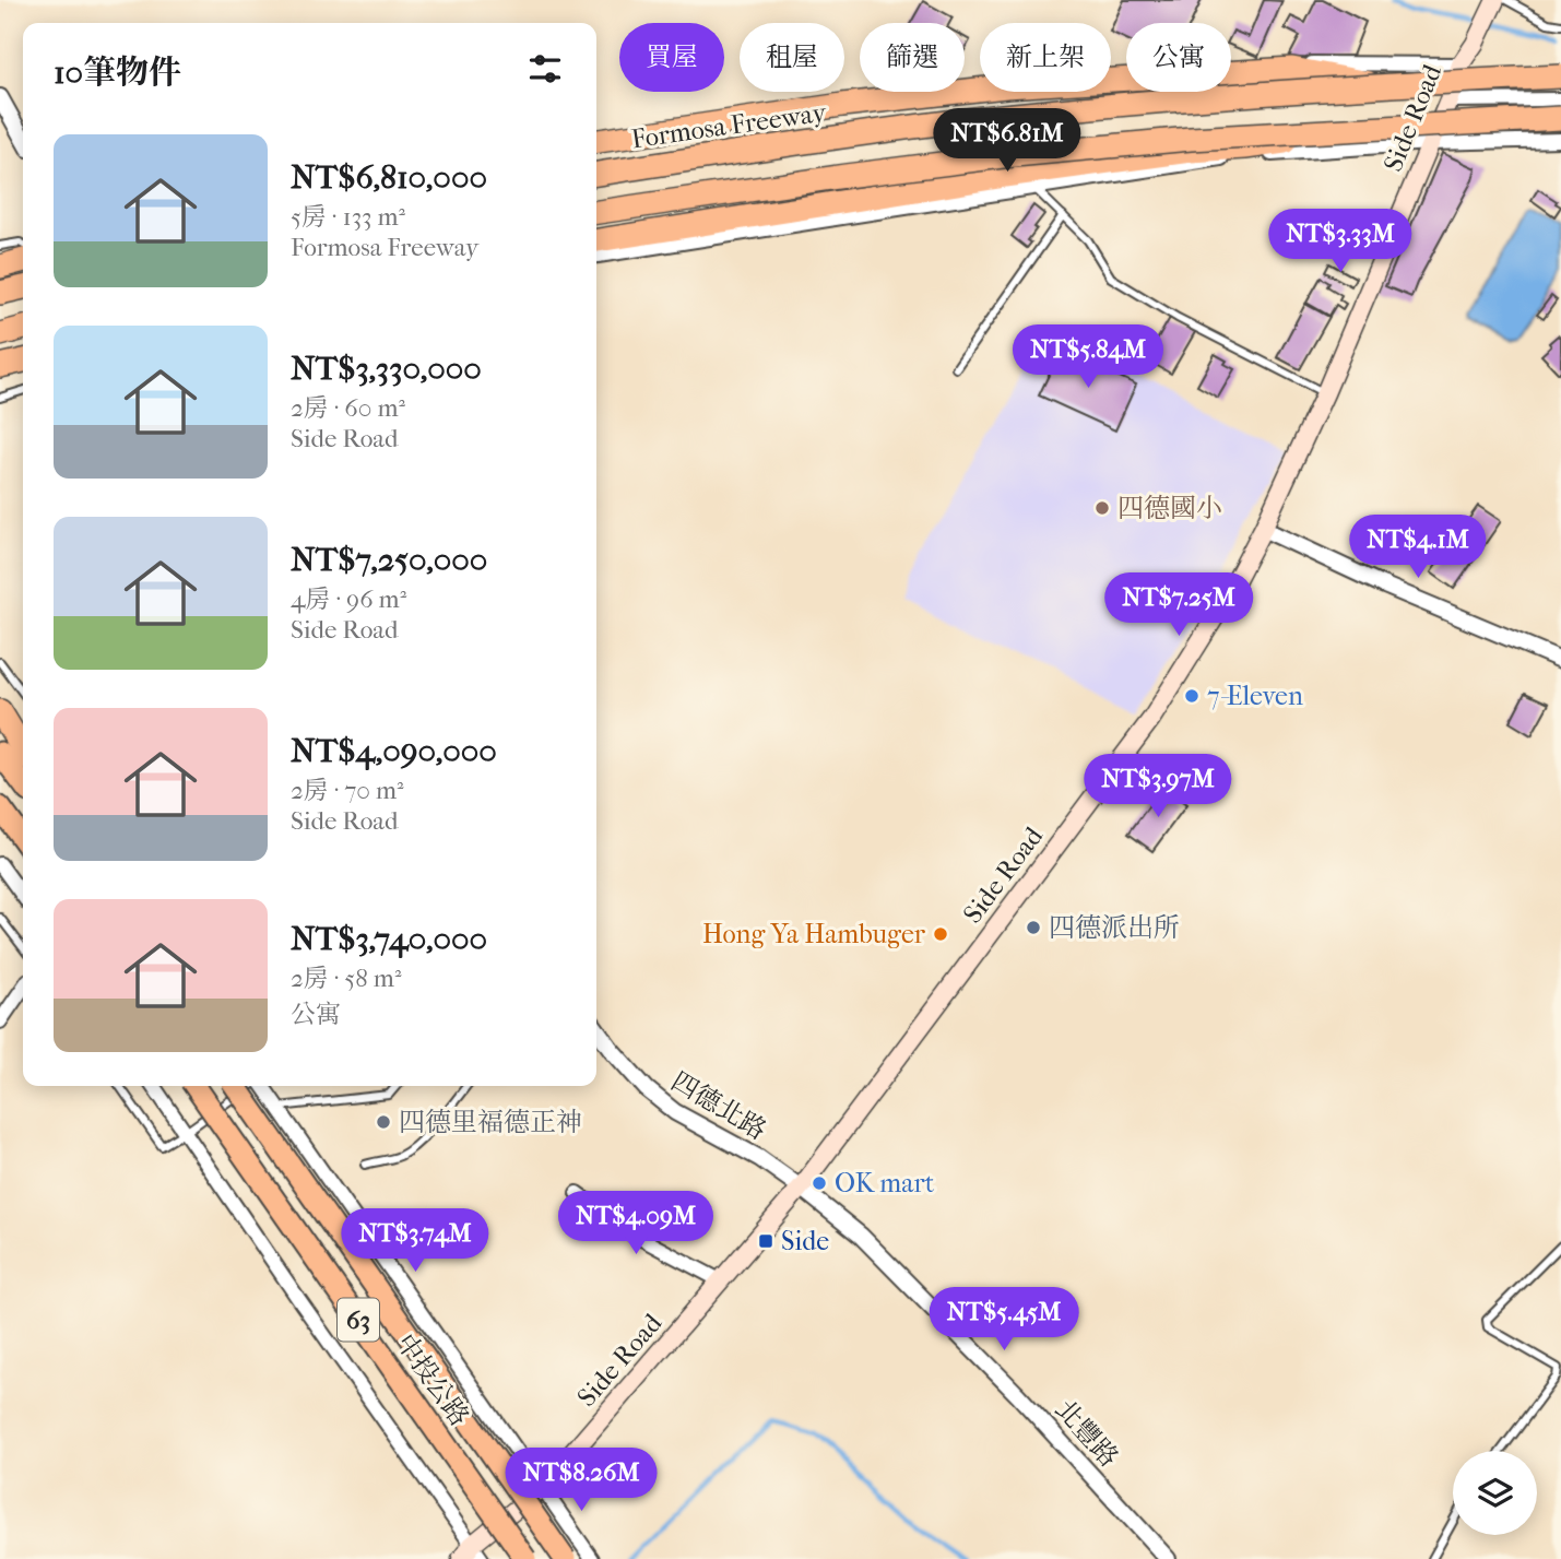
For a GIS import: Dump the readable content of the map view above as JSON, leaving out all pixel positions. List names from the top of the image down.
{
  "streets": {
    "highway": ["Formosa Freeway"],
    "main road": ["Side Road", "63", "中投公路"],
    "street": ["四德北路", "北豐路"]
  },
  "crossings": [
    ["Side Road", "四德北路"],
    ["Side Road", "北豐路"],
    ["四德北路", "北豐路"]
  ],
  "places": {
    "other": [
      "四德國小",
      "7-Eleven",
      "四德派出所",
      "Hong Ya Hambuger",
      "四德里福德正神",
      "OK mart"
    ],
    "transit": ["Side"]
  },
  "page": {
    "chip": [
      "買屋",
      "租屋",
      "篩選",
      "新上架",
      "公寓"
    ],
    "heading": "10筆物件",
    "price": [
      "NT$6.81M",
      "NT$3.33M",
      "NT$5.84M",
      "NT$4.1M",
      "NT$7.25M",
      "NT$3.97M",
      "NT$4.09M",
      "NT$3.74M",
      "NT$5.45M",
      "NT$8.26M"
    ],
    "list": [
      {
        "name": "NT$6,810,000",
        "note": "5房 · 133 m² · Formosa Freeway"
      },
      {
        "name": "NT$3,330,000",
        "note": "2房 · 60 m² · Side Road"
      },
      {
        "name": "NT$7,250,000",
        "note": "4房 · 96 m² · Side Road"
      },
      {
        "name": "NT$4,090,000",
        "note": "2房 · 70 m² · Side Road"
      },
      {
        "name": "NT$3,740,000",
        "note": "2房 · 58 m² · 公寓"
      }
    ]
  }
}
